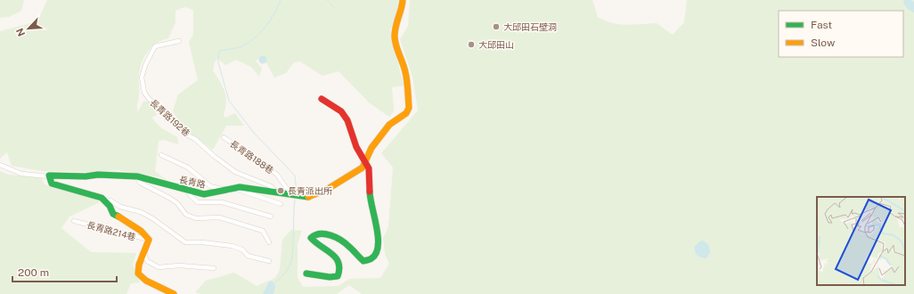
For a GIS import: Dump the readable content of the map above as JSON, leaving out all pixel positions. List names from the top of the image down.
{
  "streets": {
    "street": [
      "長青路192巷",
      "長青路188巷",
      "長青路",
      "長青路214巷"
    ]
  },
  "crossings": [
    ["長青路192巷", "長青路"],
    ["長青路188巷", "長青路"]
  ],
  "places": ["大邱田石壁洞", "大邱田山", "長青派出所"],
  "legend": ["Fast", "Slow"],
  "scale_bar": "200 m",
  "north": "bottom left"
}
